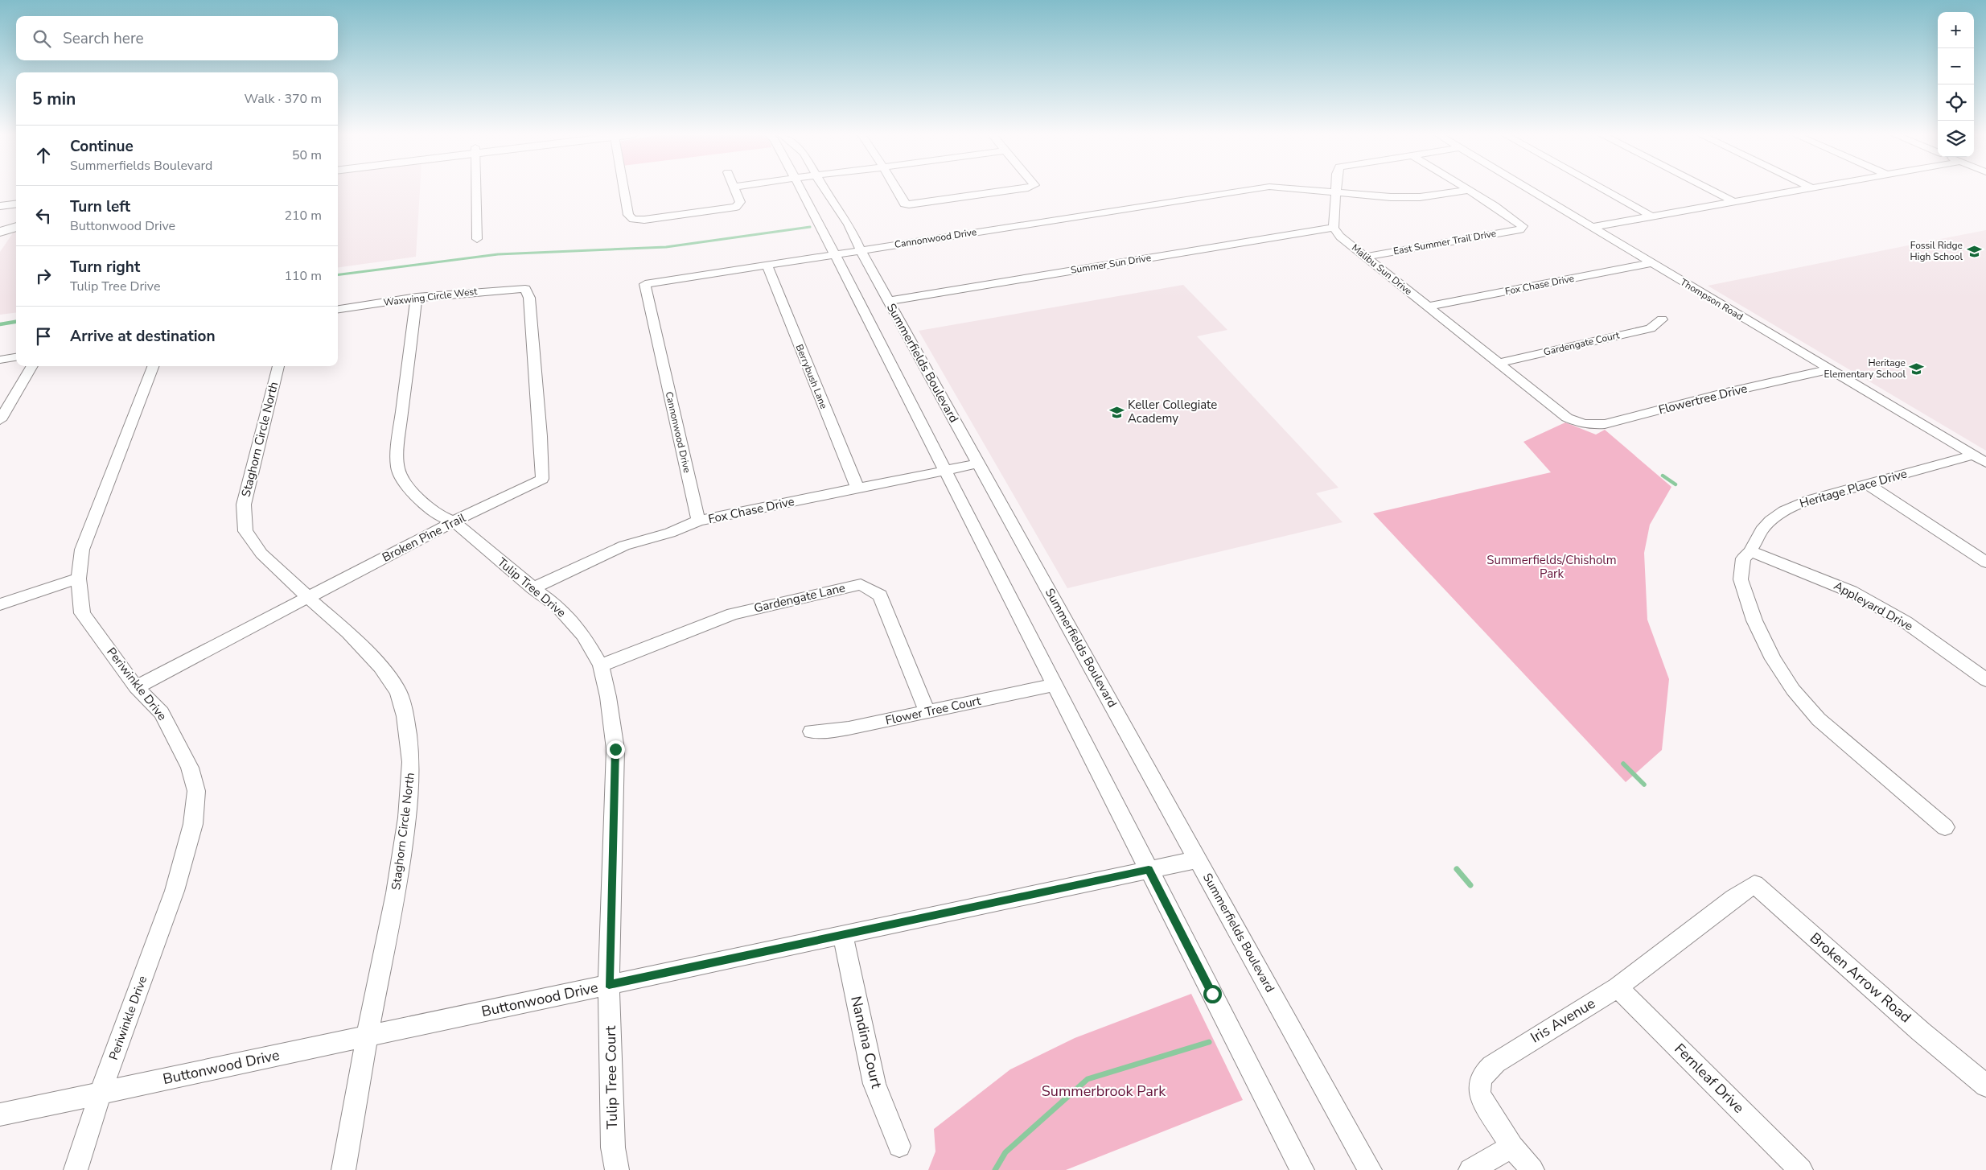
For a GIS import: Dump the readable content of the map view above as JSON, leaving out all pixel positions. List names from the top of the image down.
{
  "streets": {
    "street": [
      "Cannonwood Drive",
      "East Summer Trail Drive",
      "Summer Sun Drive",
      "Malibu Sun Drive",
      "Fox Chase Drive",
      "Waxwing Circle West",
      "Thompson Road",
      "Gardengate Court",
      "Summerfields Boulevard",
      "Berrybush Lane",
      "Flowertree Drive",
      "Staghorn Circle North",
      "Heritage Place Drive",
      "Broken Pine Trail",
      "Tulip Tree Drive",
      "Gardengate Lane",
      "Appleyard Drive",
      "Periwinkle Drive",
      "Flower Tree Court",
      "Broken Arrow Road",
      "Buttonwood Drive",
      "Iris Avenue",
      "Nandina Court",
      "Tulip Tree Court",
      "Fernleaf Drive"
    ]
  },
  "crossings": [
    ["Cannonwood Drive", "Fox Chase Drive"],
    ["Cannonwood Drive", "Summerfields Boulevard"],
    ["Cannonwood Drive", "Berrybush Lane"],
    ["East Summer Trail Drive", "Malibu Sun Drive"],
    ["Summer Sun Drive", "Malibu Sun Drive"],
    ["Summer Sun Drive", "Summerfields Boulevard"],
    ["Malibu Sun Drive", "Fox Chase Drive"],
    ["Malibu Sun Drive", "Gardengate Court"],
    ["Malibu Sun Drive", "Flowertree Drive"],
    ["Fox Chase Drive", "Thompson Road"],
    ["Fox Chase Drive", "Summerfields Boulevard"],
    ["Fox Chase Drive", "Berrybush Lane"],
    ["Fox Chase Drive", "Tulip Tree Drive"],
    ["Waxwing Circle West", "Broken Pine Trail"],
    ["Waxwing Circle West", "Tulip Tree Drive"],
    ["Thompson Road", "Flowertree Drive"],
    ["Thompson Road", "Heritage Place Drive"],
    ["Summerfields Boulevard", "Buttonwood Drive"],
    ["Staghorn Circle North", "Broken Pine Trail"],
    ["Staghorn Circle North", "Buttonwood Drive"],
    ["Heritage Place Drive", "Appleyard Drive"],
    ["Broken Pine Trail", "Tulip Tree Drive"],
    ["Broken Pine Trail", "Periwinkle Drive"],
    ["Tulip Tree Drive", "Gardengate Lane"],
    ["Tulip Tree Drive", "Buttonwood Drive"],
    ["Tulip Tree Drive", "Tulip Tree Court"],
    ["Gardengate Lane", "Flower Tree Court"],
    ["Periwinkle Drive", "Buttonwood Drive"],
    ["Broken Arrow Road", "Iris Avenue"],
    ["Buttonwood Drive", "Nandina Court"],
    ["Buttonwood Drive", "Tulip Tree Court"],
    ["Iris Avenue", "Fernleaf Drive"]
  ],
  "parks": ["Summerfields/Chisholm Park", "Summerbrook Park"],
  "places": {
    "school or university": ["Fossil Ridge High School", "Heritage Elementary School", "Keller Collegiate Academy"]
  },
  "page": {
    "map_buttons": ["+", "−"],
    "search": "Search here",
    "heading": ["5 min", "Walk · 370 m"],
    "list": [
      ["Continue", "Summerfields Boulevard", "50 m"],
      ["Turn left", "Buttonwood Drive", "210 m"],
      ["Turn right", "Tulip Tree Drive", "110 m"],
      "Arrive at destination"
    ]
  }
}
